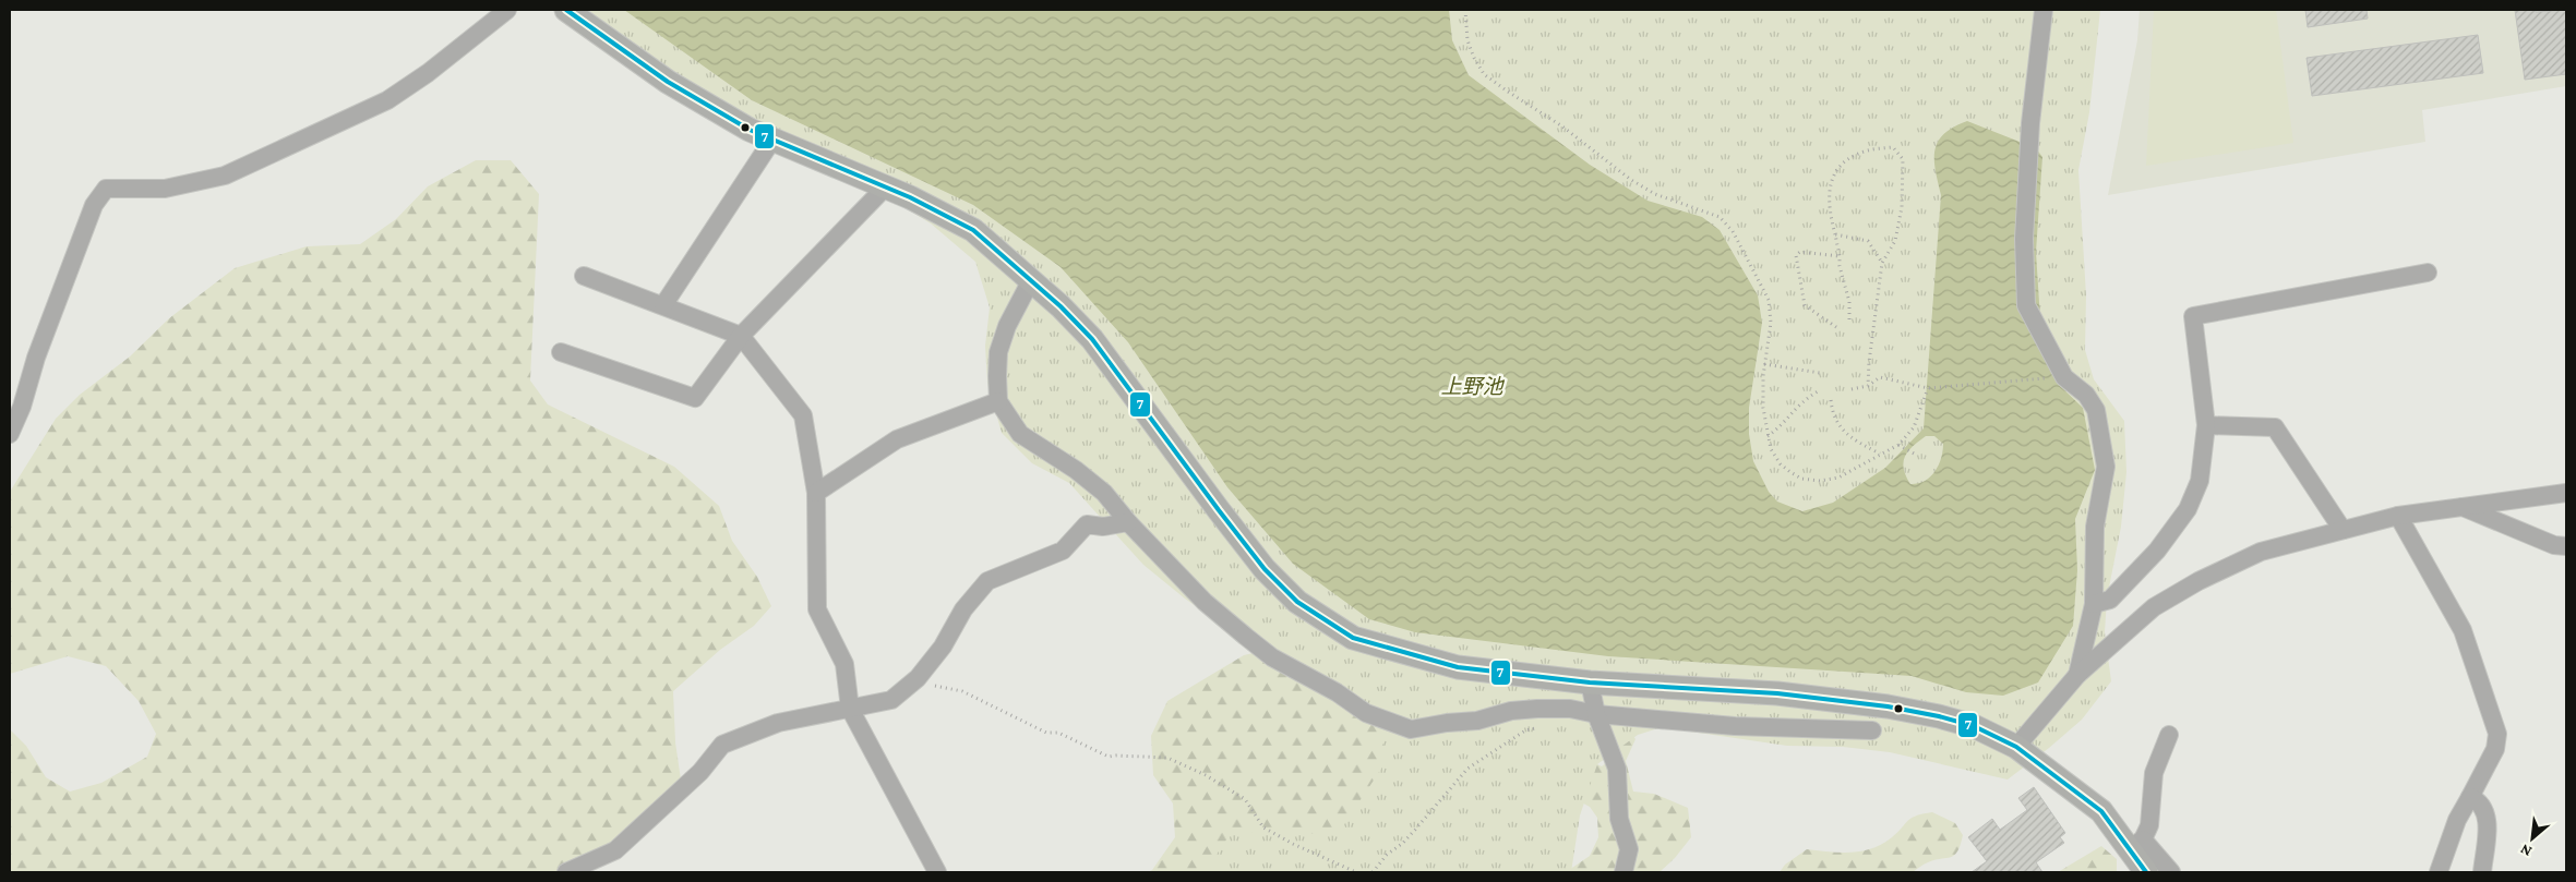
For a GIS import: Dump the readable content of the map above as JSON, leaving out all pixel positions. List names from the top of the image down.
{
  "water": ["上野池"],
  "lines": ["transit line 7"],
  "north": "bottom left"
}
